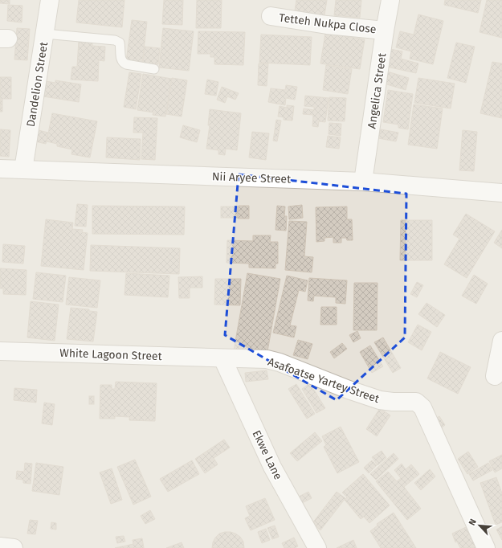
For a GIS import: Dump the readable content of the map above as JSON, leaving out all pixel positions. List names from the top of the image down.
{
  "streets": {
    "street": [
      "Tetteh Nukpa Close",
      "Dandelion Street",
      "Angelica Street",
      "Nii Aryee Street",
      "White Lagoon Street",
      "Asafoatse Yartey Street",
      "Ekwe Lane"
    ]
  },
  "crossings": [
    ["Tetteh Nukpa Close", "Angelica Street"],
    ["Dandelion Street", "Nii Aryee Street"],
    ["Angelica Street", "Nii Aryee Street"],
    ["White Lagoon Street", "Asafoatse Yartey Street"],
    ["White Lagoon Street", "Ekwe Lane"],
    ["Asafoatse Yartey Street", "Ekwe Lane"]
  ],
  "north": "top left"
}
